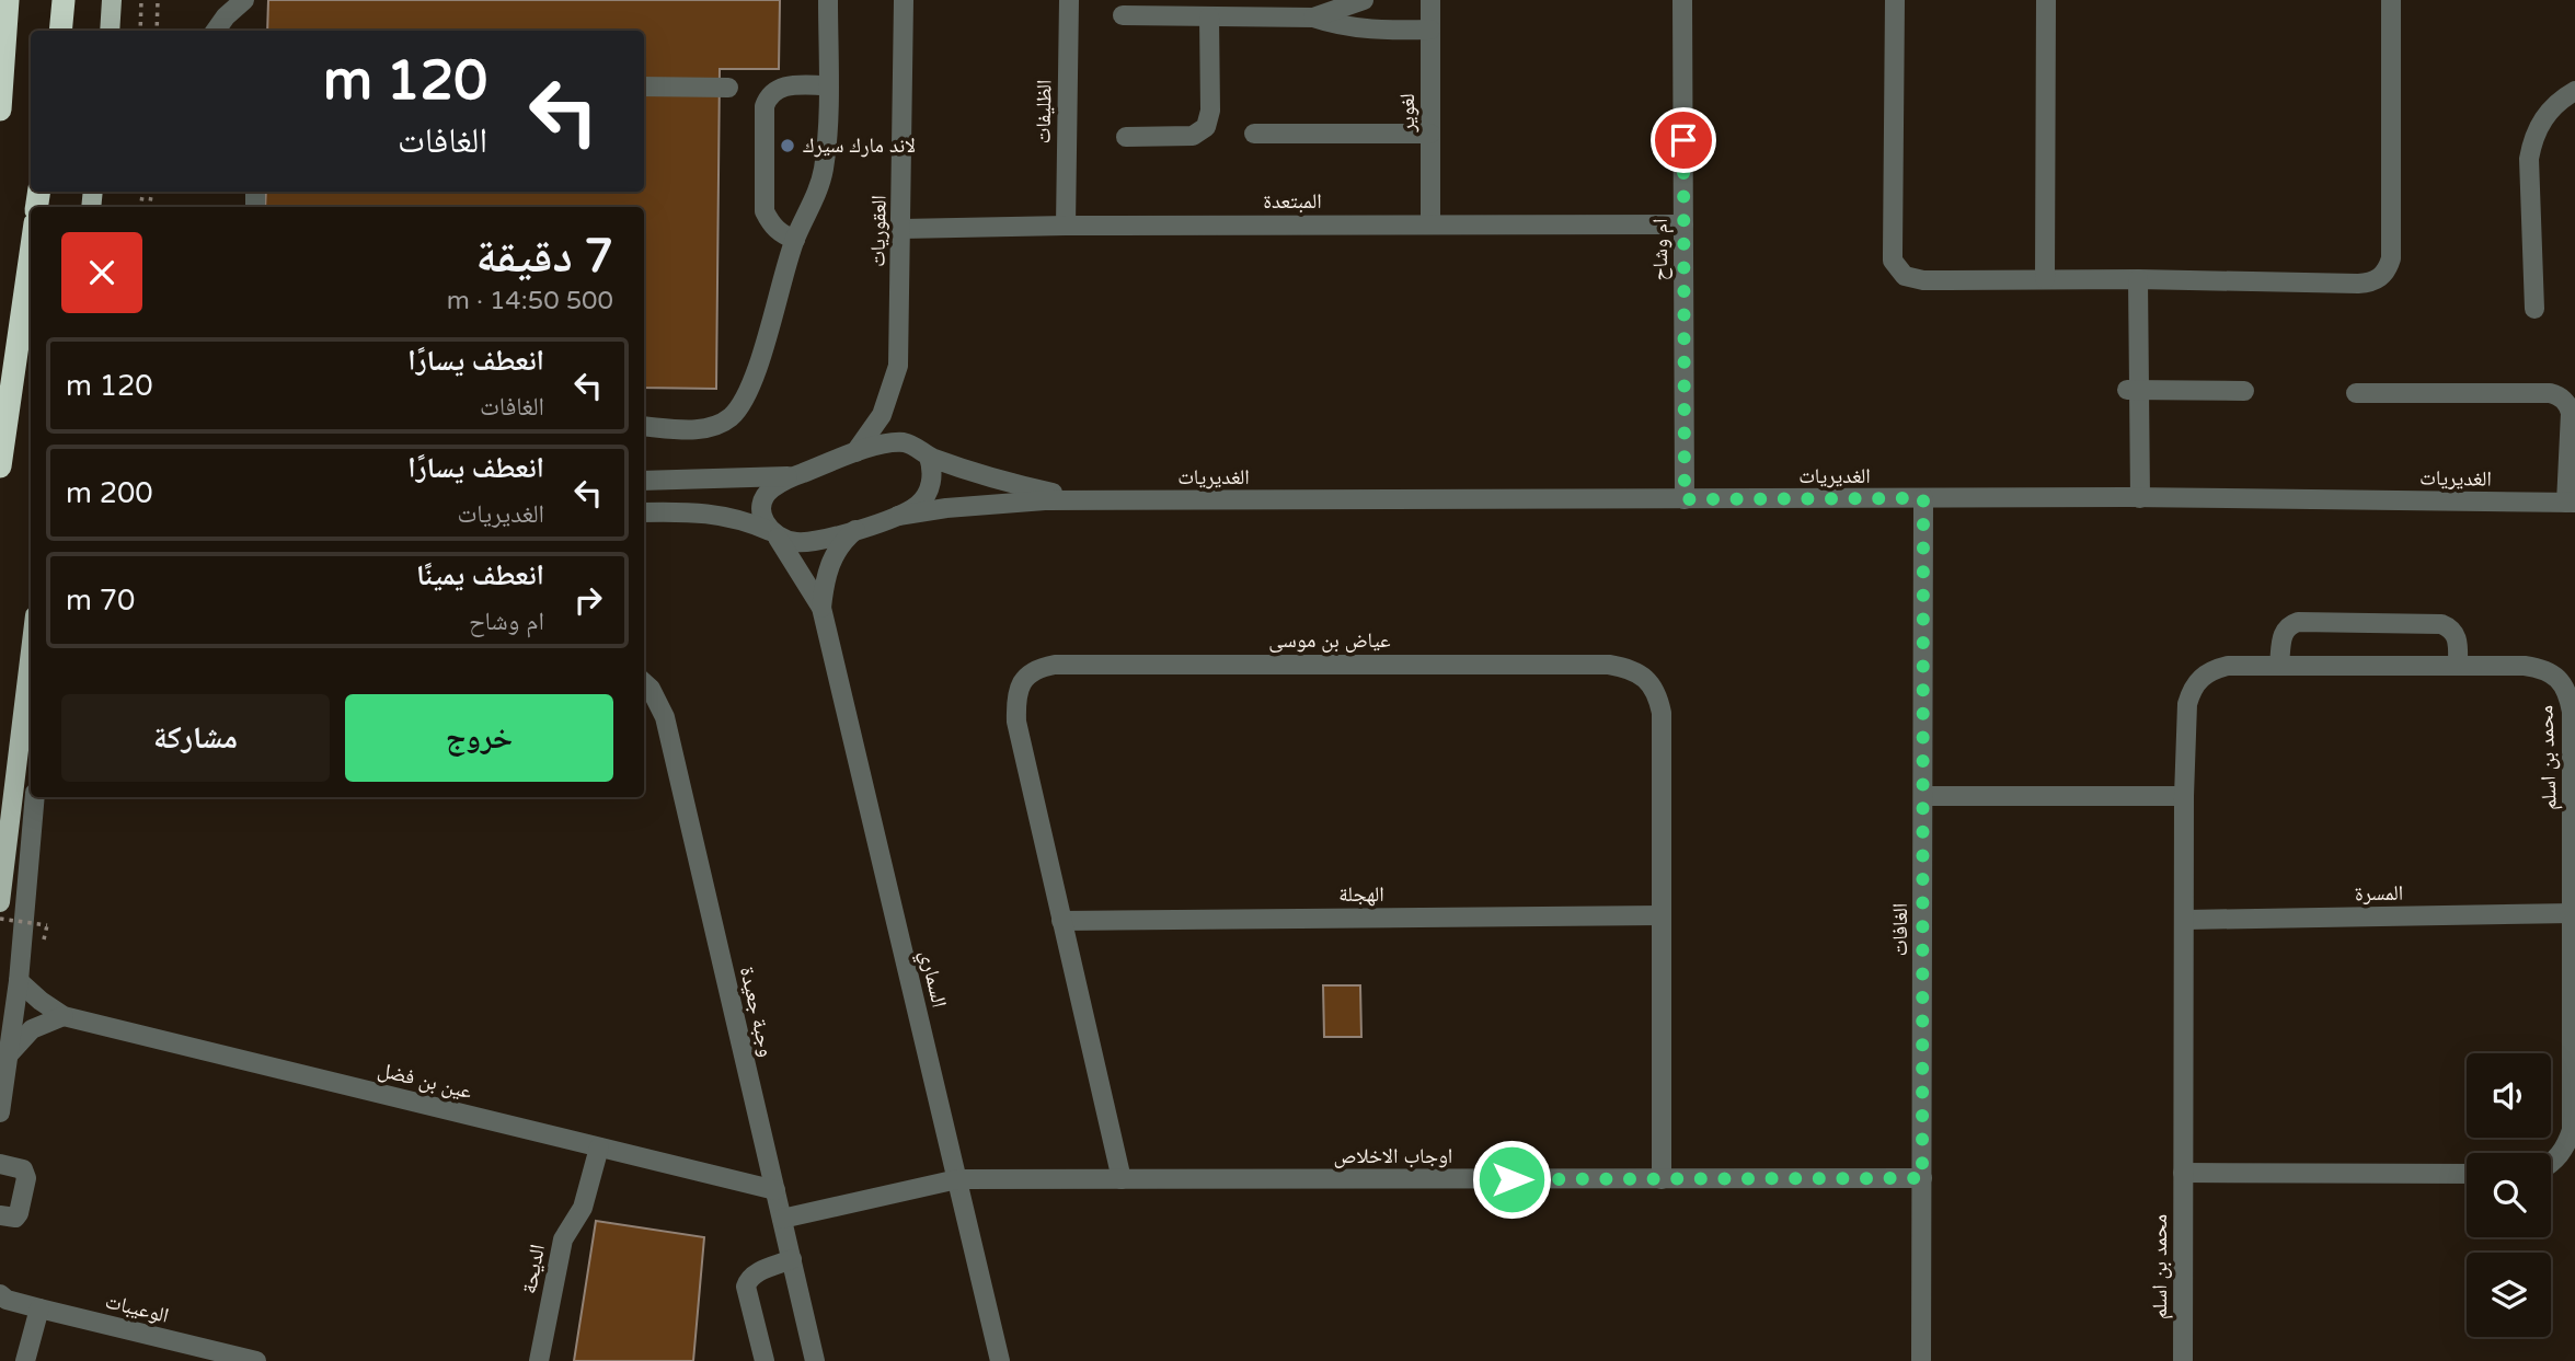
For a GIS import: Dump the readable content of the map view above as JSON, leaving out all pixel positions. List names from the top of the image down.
{
  "streets": {
    "street": [
      "الظليفات",
      "لغوير",
      "المبتعدة",
      "العقوريات",
      "ام وشاح",
      "الغديريات",
      "عياض بن موسى",
      "محمد بن اسلم",
      "المسرة",
      "الهجلة",
      "الغافات",
      "السماري",
      "وجبة جعيدة",
      "عين بن فضل",
      "اوجاب الاخلاص",
      "الديحة",
      "الوعيبات"
    ]
  },
  "crossings": [
    ["الظليفات", "المبتعدة"],
    ["لغوير", "المبتعدة"],
    ["المبتعدة", "العقوريات"],
    ["المبتعدة", "ام وشاح"],
    ["العقوريات", "الغديريات"],
    ["ام وشاح", "الغديريات"],
    ["الغديريات", "الغافات"],
    ["عياض بن موسى", "الهجلة"],
    ["عياض بن موسى", "اوجاب الاخلاص"],
    ["محمد بن اسلم", "المسرة"],
    ["الغافات", "اوجاب الاخلاص"],
    ["السماري", "اوجاب الاخلاص"],
    ["وجبة جعيدة", "عين بن فضل"],
    ["وجبة جعيدة", "اوجاب الاخلاص"],
    ["عين بن فضل", "الديحة"]
  ],
  "places": ["لاند مارك سيرك"],
  "page": {
    "turn": ["120 m", "الغافات"],
    "heading": ["7 دقيقة", "500 m · 14:50"],
    "list": [
      {
        "name": "انعطف يسارًا",
        "note": "الغافات",
        "value": "120 m"
      },
      {
        "name": "انعطف يسارًا",
        "note": "الغديريات",
        "value": "200 m"
      },
      {
        "name": "انعطف يمينًا",
        "note": "ام وشاح",
        "value": "70 m"
      }
    ],
    "buttons": ["خروج", "مشاركة"]
  }
}
